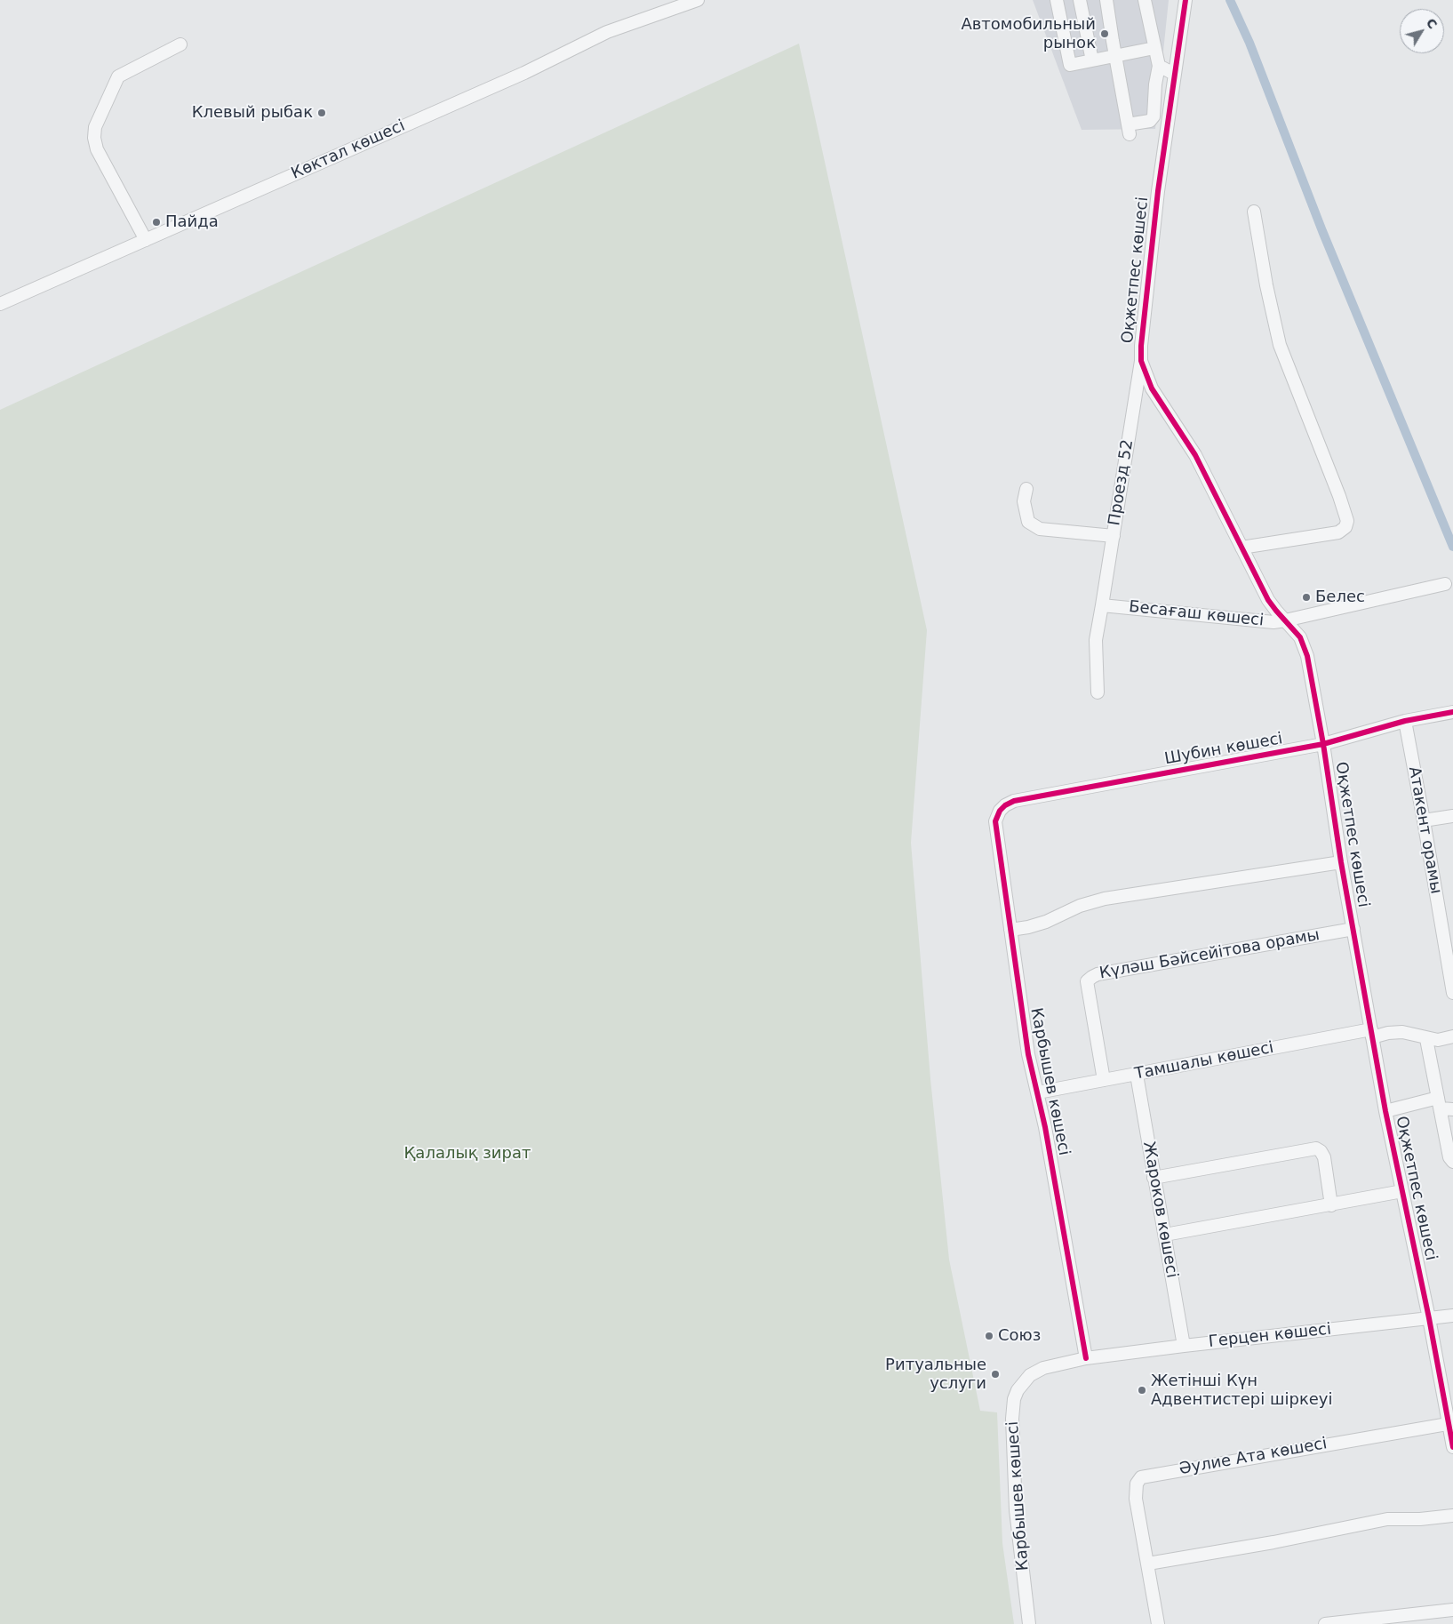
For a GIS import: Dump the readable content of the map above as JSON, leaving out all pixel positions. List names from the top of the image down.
{
  "streets": {
    "street": [
      "Көктал көшесі",
      "Оқжетпес көшесі",
      "Проезд 52",
      "Бесағаш көшесі",
      "Шубин көшесі",
      "Атакент орамы",
      "Күләш Бәйсейітова орамы",
      "Тамшалы көшесі",
      "Карбышев көшесі",
      "Жароков көшесі",
      "Герцен көшесі",
      "Әулие Ата көшесі"
    ]
  },
  "crossings": [
    ["Оқжетпес көшесі", "Проезд 52"],
    ["Оқжетпес көшесі", "Бесағаш көшесі"],
    ["Оқжетпес көшесі", "Шубин көшесі"],
    ["Оқжетпес көшесі", "Күләш Бәйсейітова орамы"],
    ["Оқжетпес көшесі", "Тамшалы көшесі"],
    ["Оқжетпес көшесі", "Герцен көшесі"],
    ["Оқжетпес көшесі", "Әулие Ата көшесі"],
    ["Проезд 52", "Бесағаш көшесі"],
    ["Шубин көшесі", "Атакент орамы"],
    ["Шубин көшесі", "Карбышев көшесі"],
    ["Күләш Бәйсейітова орамы", "Тамшалы көшесі"],
    ["Тамшалы көшесі", "Карбышев көшесі"],
    ["Тамшалы көшесі", "Жароков көшесі"],
    ["Карбышев көшесі", "Герцен көшесі"],
    ["Жароков көшесі", "Герцен көшесі"]
  ],
  "parks": ["Қалалық зират"],
  "places": [
    "Автомобильный рынок",
    "Клевый рыбак",
    "Пайда",
    "Белес",
    "Союз",
    "Ритуальные услуги",
    "Жетінші Күн Адвентистері шіркеуі"
  ],
  "north": "top right"
}
